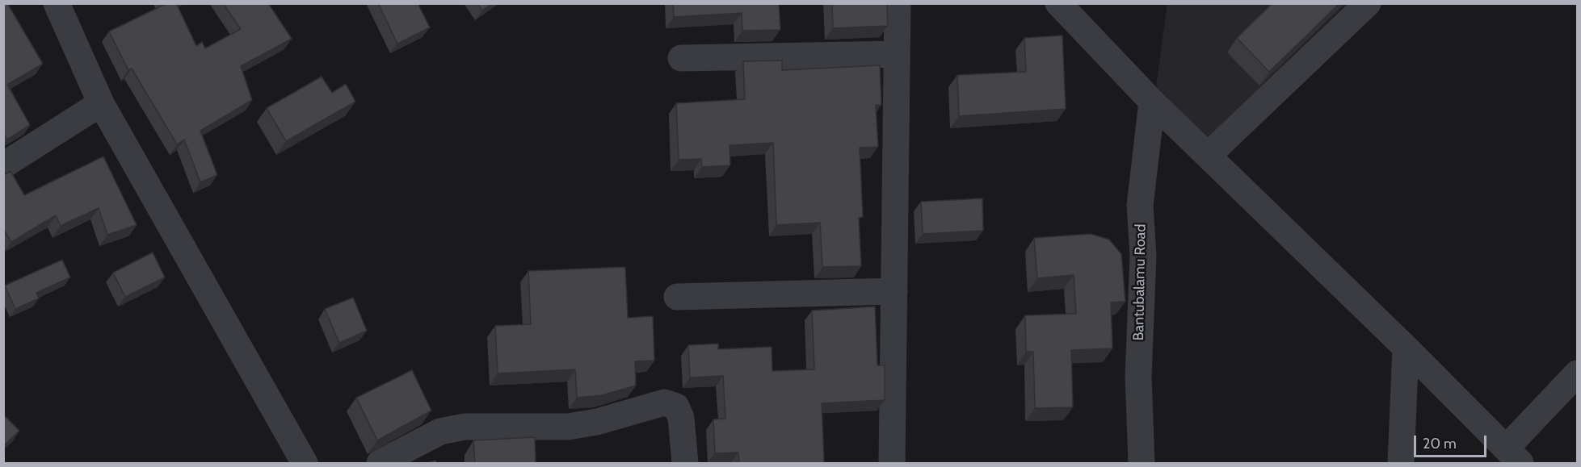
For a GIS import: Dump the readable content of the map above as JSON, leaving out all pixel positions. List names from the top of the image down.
{
  "streets": {
    "street": ["Bantubalamu Road"]
  },
  "scale_bar": "20 m"
}
